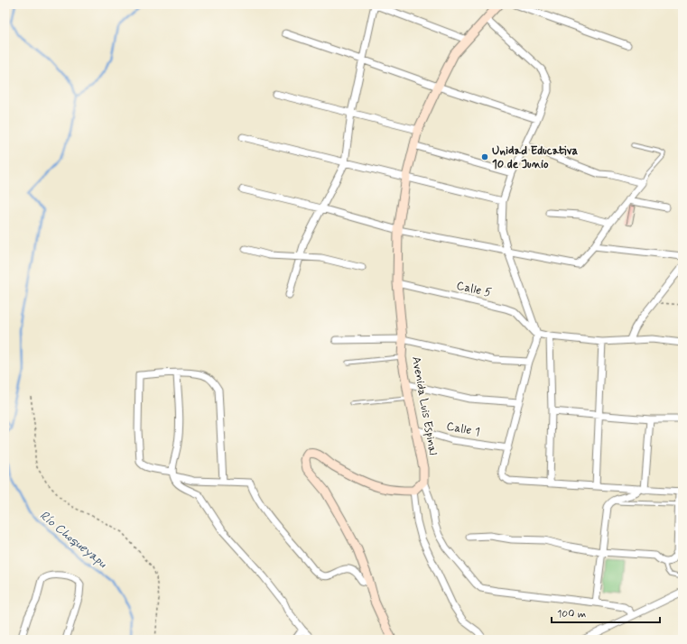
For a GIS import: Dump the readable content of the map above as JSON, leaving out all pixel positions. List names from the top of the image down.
{
  "streets": {
    "street": ["Calle 5", "Avenida Luis Espinal", "Calle 1"]
  },
  "crossings": [
    ["Calle 5", "Avenida Luis Espinal"],
    ["Avenida Luis Espinal", "Calle 1"]
  ],
  "water": ["Río Choqueyapu"],
  "places": ["Unidad Educativa 10 de Junio"],
  "scale_bar": "100 m"
}
